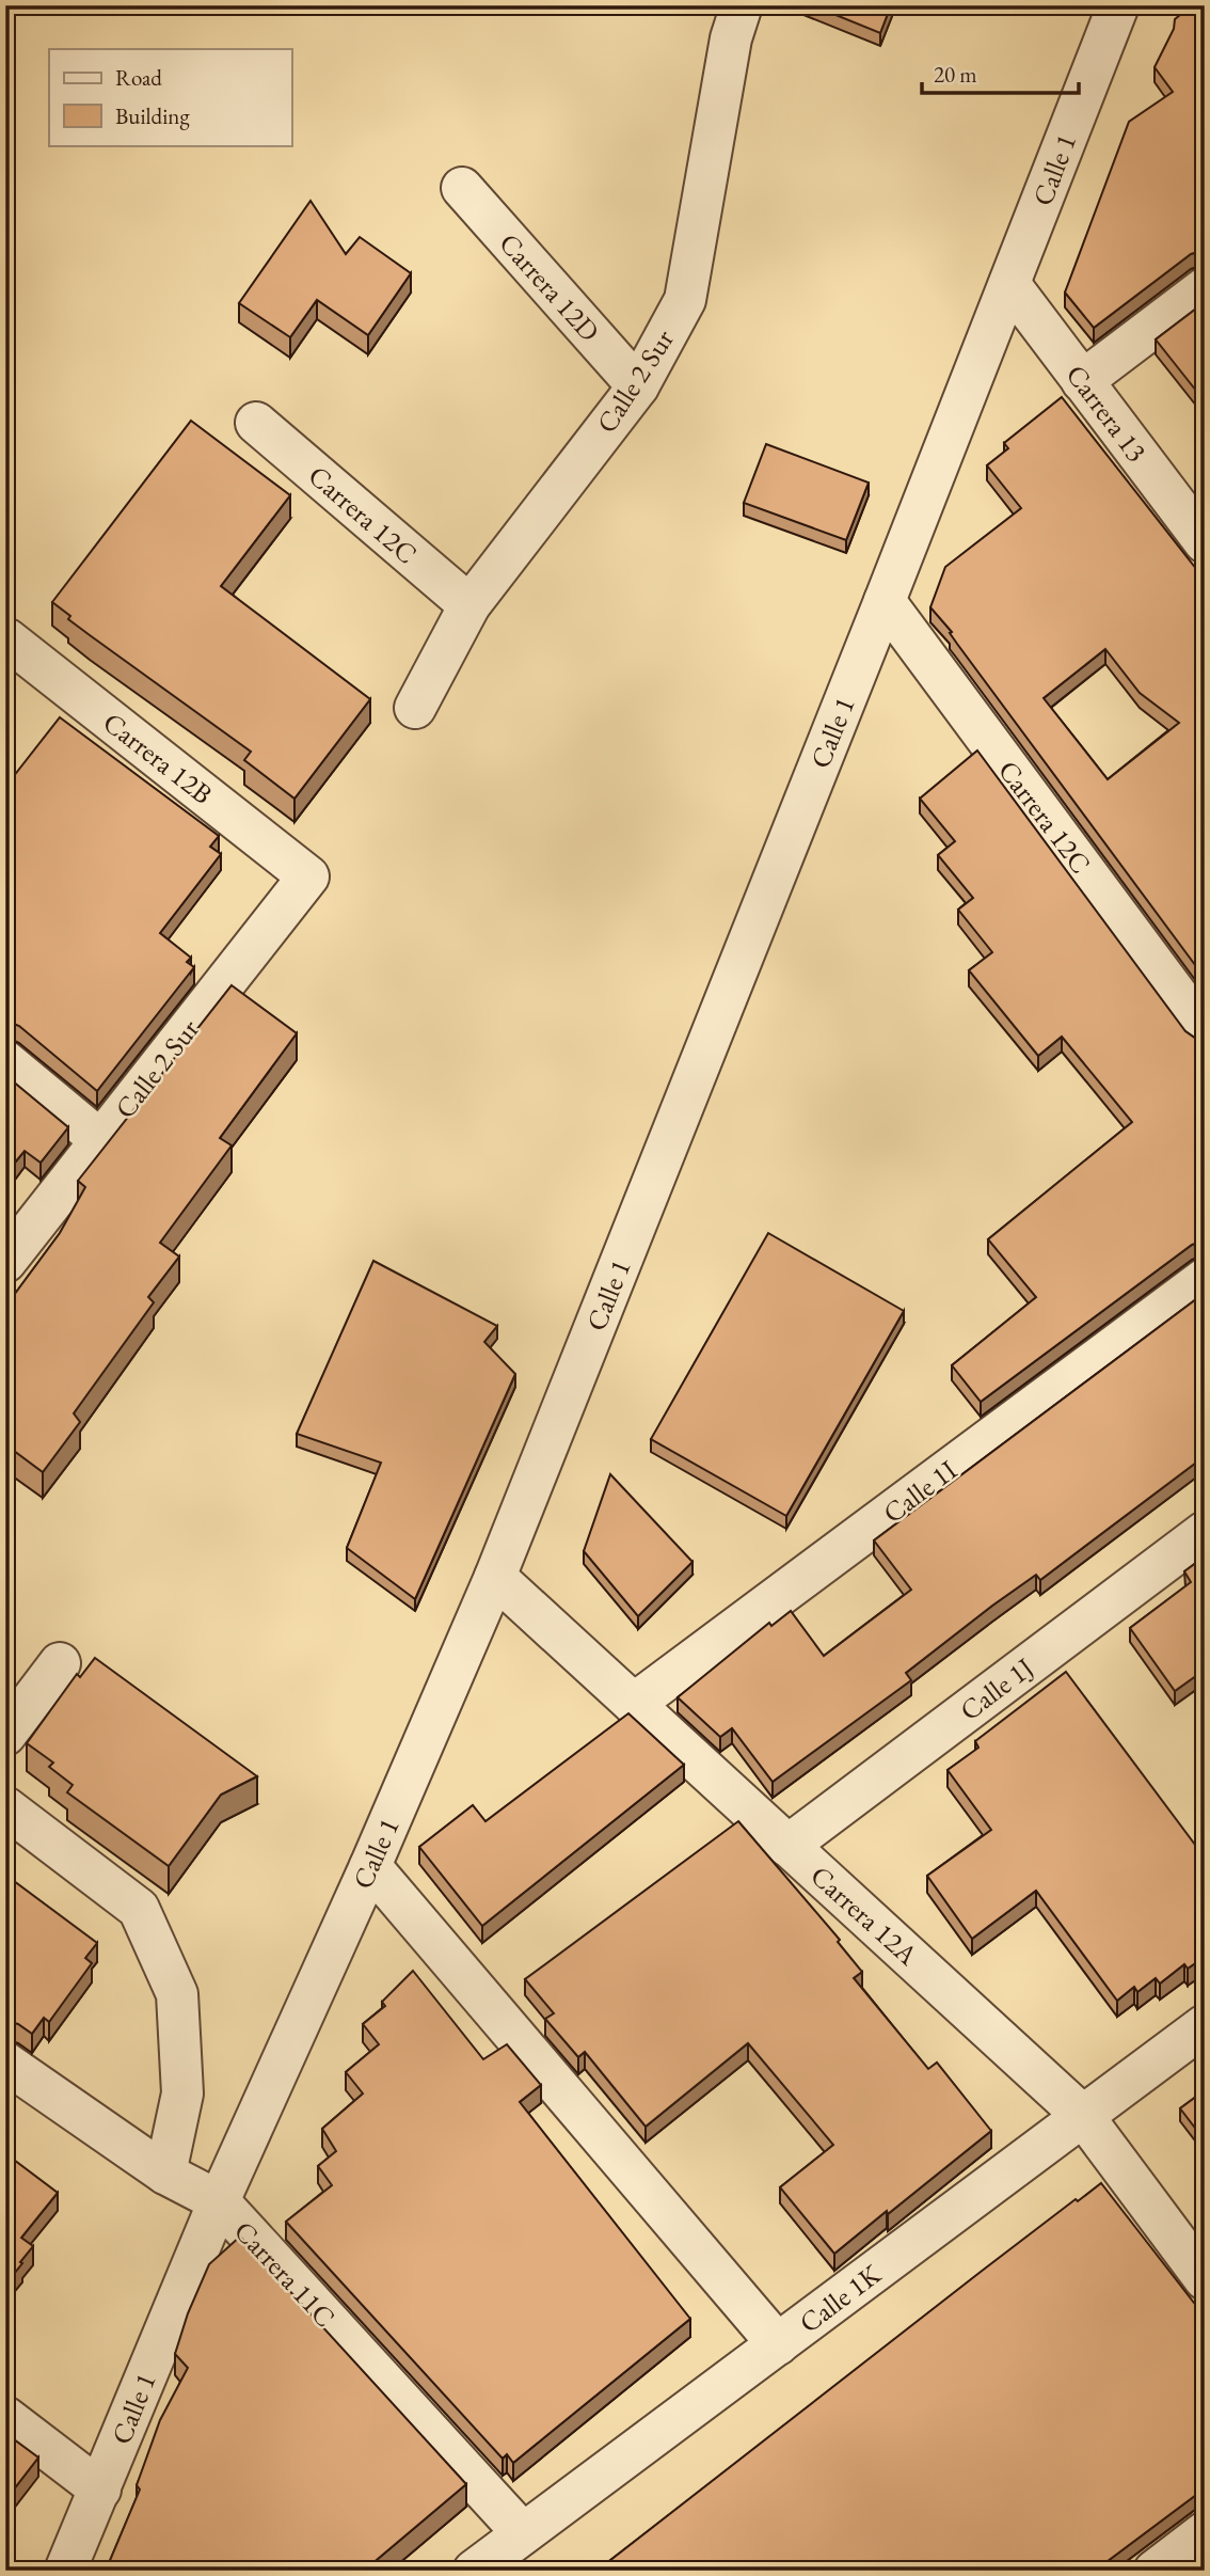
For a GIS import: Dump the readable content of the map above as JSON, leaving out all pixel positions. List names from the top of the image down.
{
  "streets": {
    "street": [
      "Calle 1",
      "Carrera 12D",
      "Calle 2 Sur",
      "Carrera 13",
      "Carrera 12C",
      "Carrera 12B",
      "Calle 1I",
      "Calle 1J",
      "Carrera 12A",
      "Carrera 11C",
      "Calle 1K"
    ]
  },
  "crossings": [
    ["Calle 1", "Carrera 13"],
    ["Calle 1", "Carrera 12C"],
    ["Calle 1", "Carrera 12A"],
    ["Calle 1", "Carrera 11C"],
    ["Carrera 12D", "Calle 2 Sur"],
    ["Calle 2 Sur", "Carrera 12C"],
    ["Calle 2 Sur", "Carrera 12B"],
    ["Calle 1I", "Carrera 12A"],
    ["Calle 1J", "Carrera 12A"],
    ["Carrera 12A", "Calle 1K"],
    ["Carrera 11C", "Calle 1K"]
  ],
  "legend": ["Road", "Building"],
  "scale_bar": "20 m"
}
